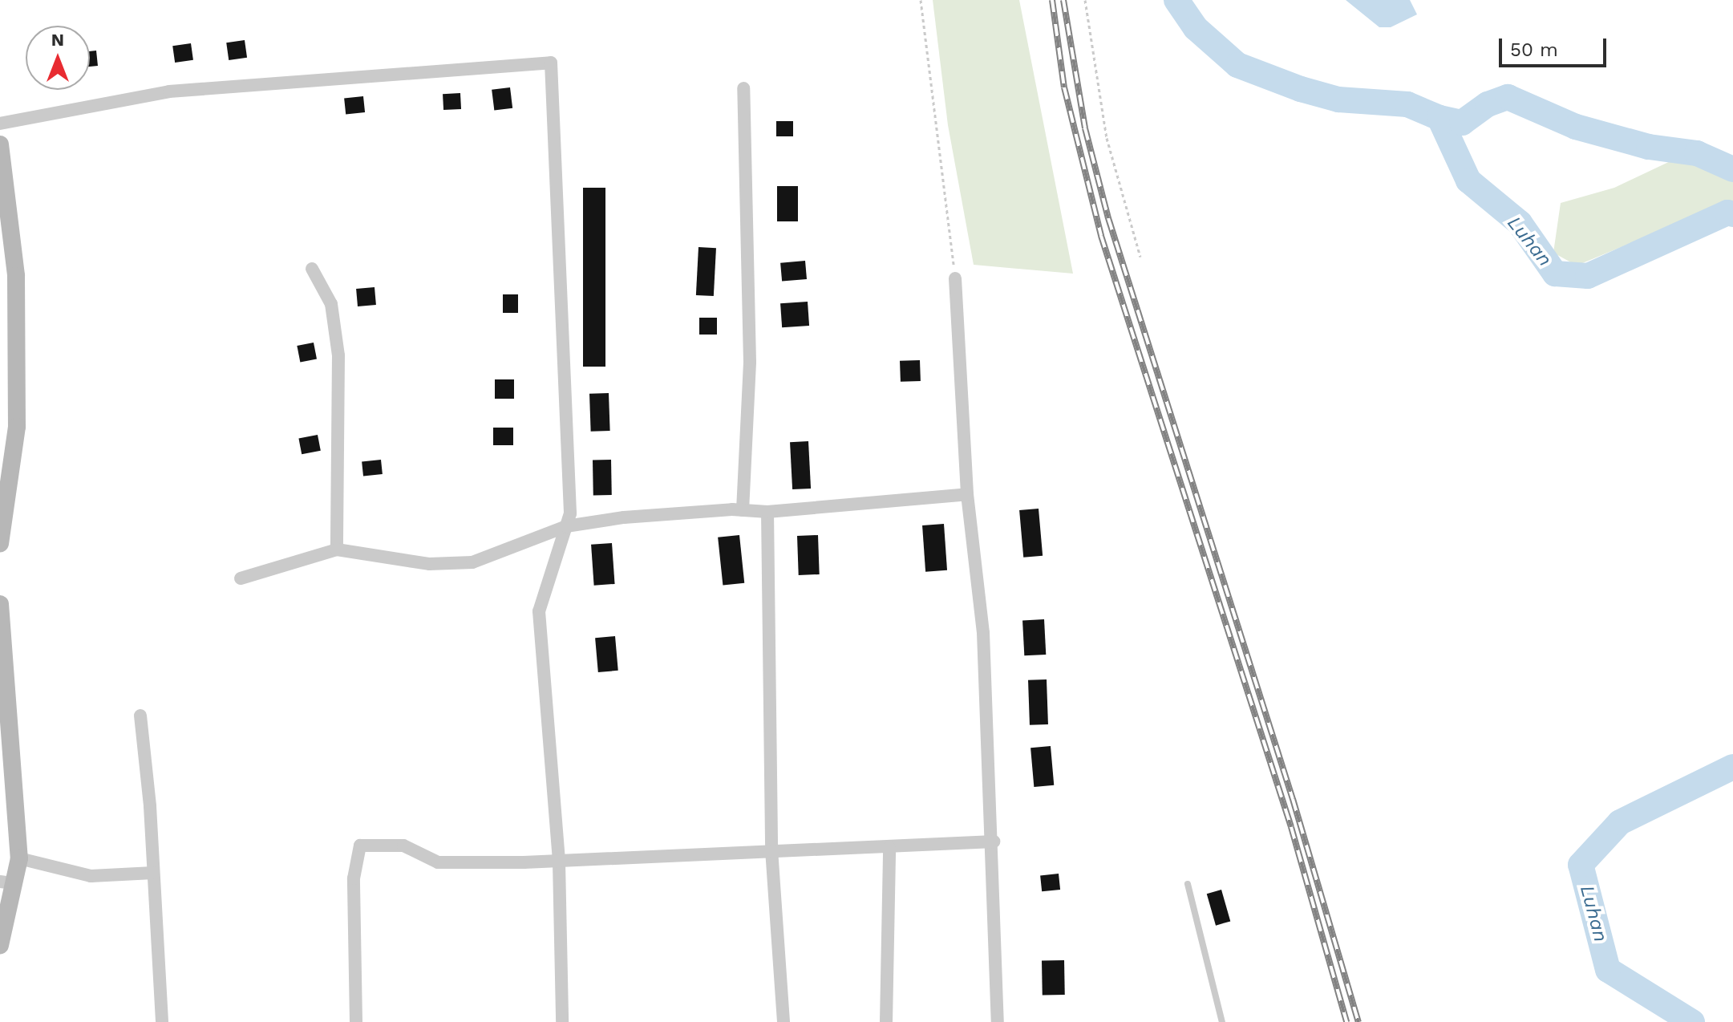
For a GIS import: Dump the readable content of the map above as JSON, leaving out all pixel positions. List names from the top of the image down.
{
  "water": ["Luhan"],
  "scale_bar": "50 m",
  "north": "top"
}
